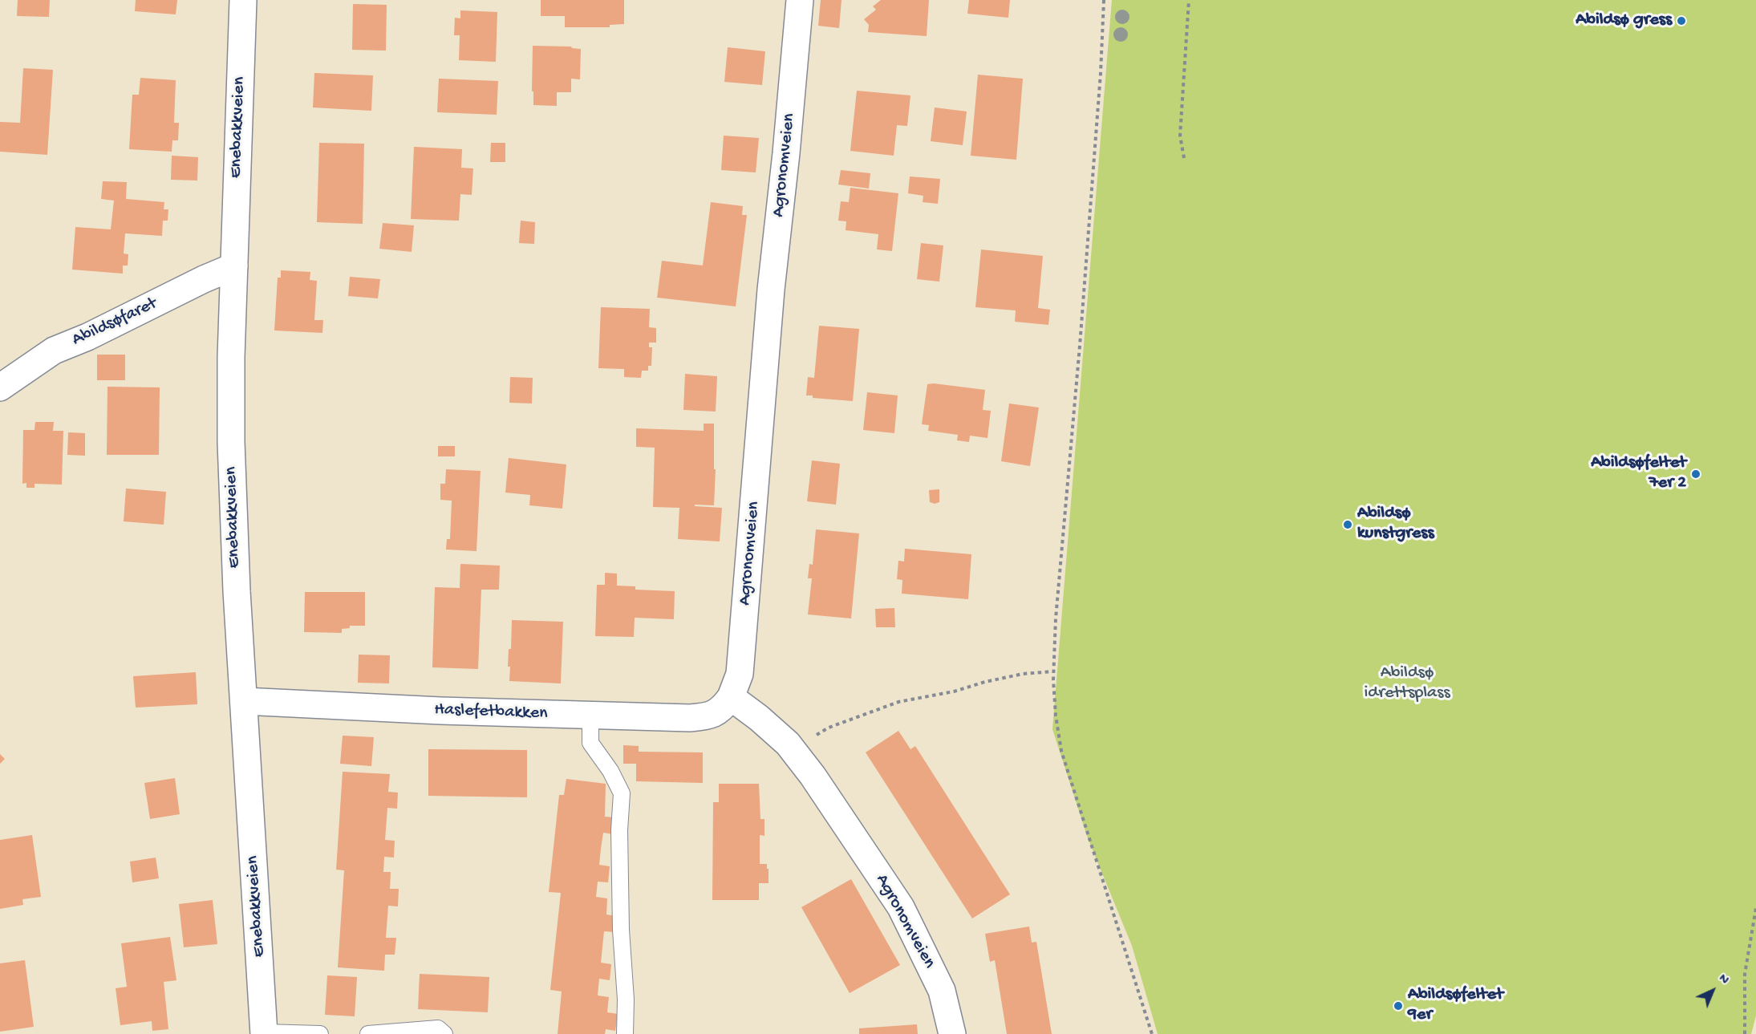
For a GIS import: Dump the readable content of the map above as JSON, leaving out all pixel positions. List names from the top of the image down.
{
  "streets": {
    "street": [
      "Enebakkveien",
      "Agronomveien",
      "Abildsøfaret",
      "Haslefetbakken"
    ]
  },
  "crossings": [
    ["Enebakkveien", "Abildsøfaret"],
    ["Enebakkveien", "Haslefetbakken"],
    ["Agronomveien", "Haslefetbakken"]
  ],
  "parks": ["Abildsø idrettsplass"],
  "places": [
    "Abildsø gress",
    "Abildsøfeltet 7er 2",
    "Abildsø kunstgress",
    "Abildsøfeltet 9er"
  ],
  "north": "top right"
}
